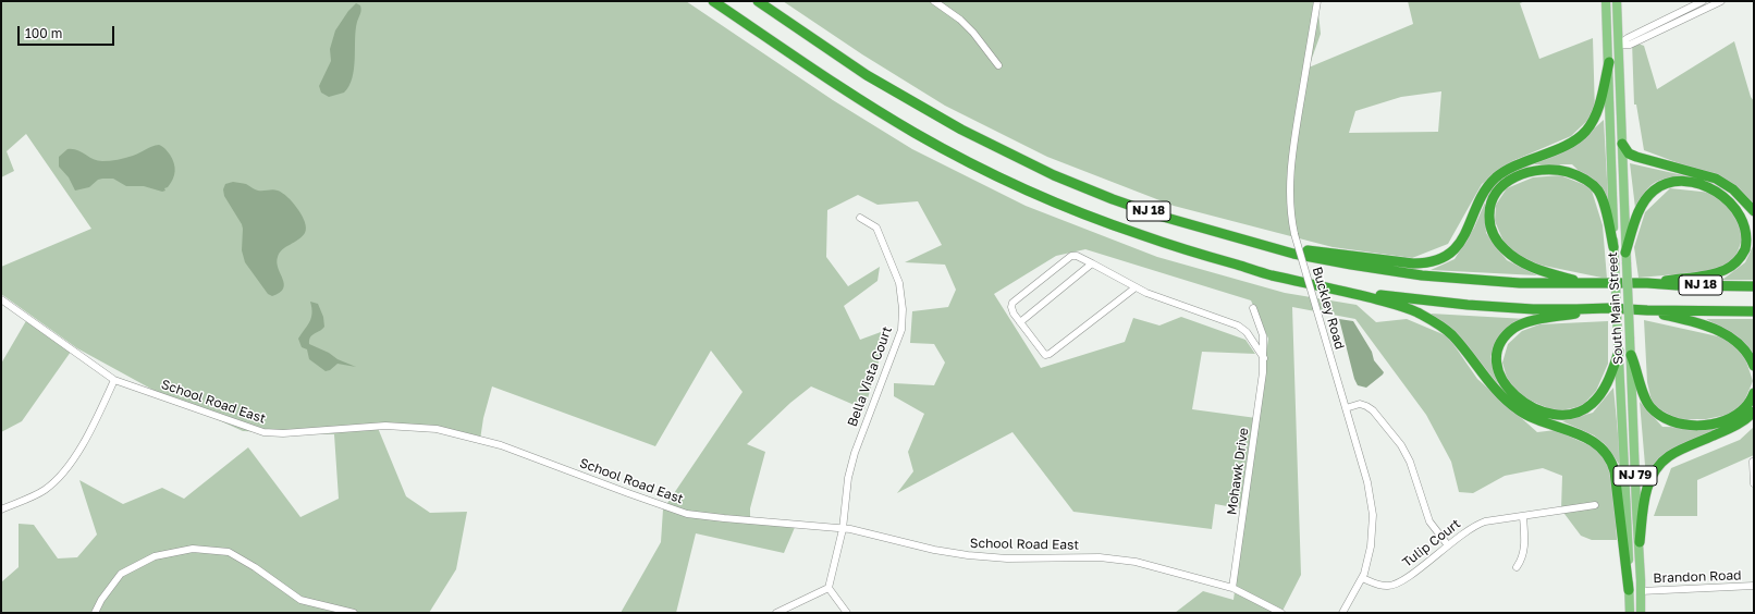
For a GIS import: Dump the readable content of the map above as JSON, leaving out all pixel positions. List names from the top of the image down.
{
  "streets": {
    "highway": ["NJ 18"],
    "main road": ["South Main Street", "NJ 79"],
    "street": [
      "Buckley Road",
      "Bella Vista Court",
      "School Road East",
      "Mohawk Drive",
      "Tulip Court",
      "Brandon Road"
    ]
  },
  "crossings": [
    ["Buckley Road", "Tulip Court"],
    ["South Main Street", "Brandon Road"],
    ["Bella Vista Court", "School Road East"],
    ["School Road East", "Mohawk Drive"]
  ],
  "scale_bar": "100 m"
}
